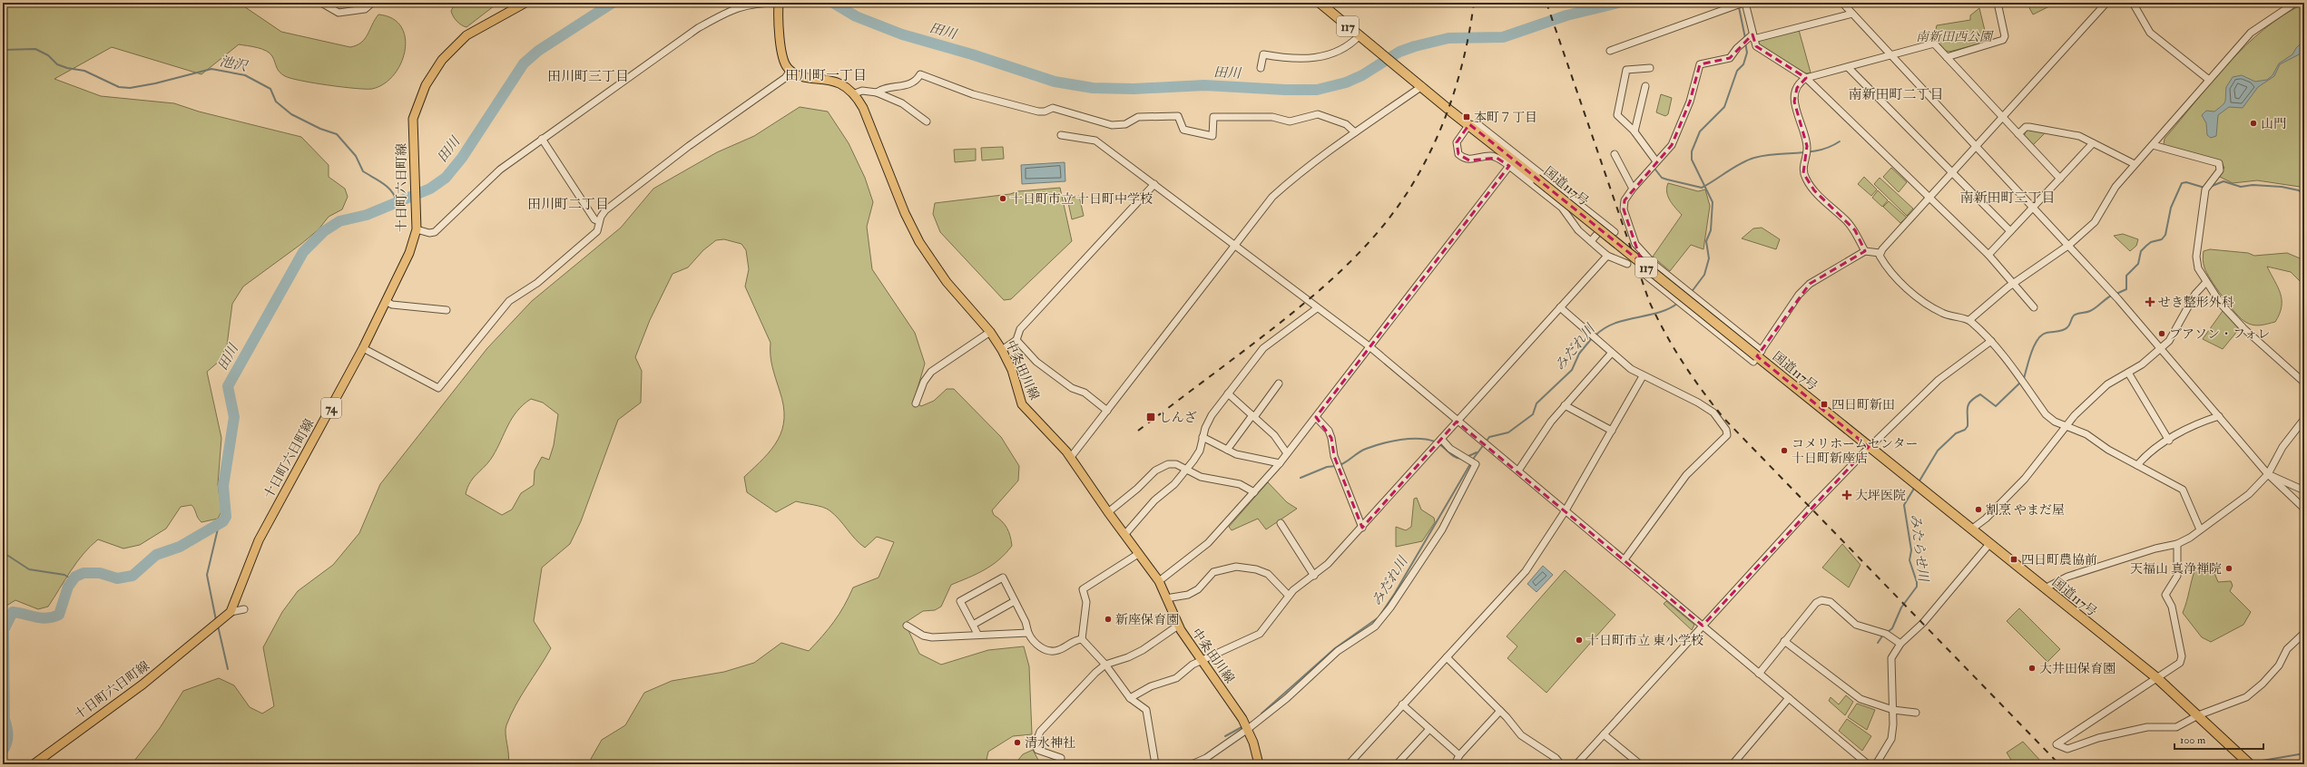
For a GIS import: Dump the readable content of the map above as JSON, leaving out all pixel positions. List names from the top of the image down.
{
  "streets": {
    "highway": ["117", "国道117号"],
    "main road": ["十日町六日町線", "中条田川線", "74"]
  },
  "districts": [
    "田川町一丁目",
    "田川町三丁目",
    "南新田町二丁目",
    "南新田町三丁目",
    "田川町二丁目"
  ],
  "water": [
    "田川",
    "池沢",
    "みだれ川",
    "みたらせ川"
  ],
  "parks": ["南新田西公園"],
  "places": {
    "transit": [
      "本町７丁目",
      "四日町新田",
      "しんざ",
      "四日町農協前"
    ],
    "other": [
      "山門",
      "十日町市立 十日町中学校",
      "ブアソン・フォレ",
      "コメリホームセンター 十日町新座店",
      "割烹 やまだ屋",
      "天福山 真浄禅院",
      "新座保育園",
      "十日町市立 東小学校",
      "大井田保育園",
      "清水神社"
    ],
    "health": ["せき整形外科", "大坪医院"]
  },
  "scale_bar": "100 m"
}
